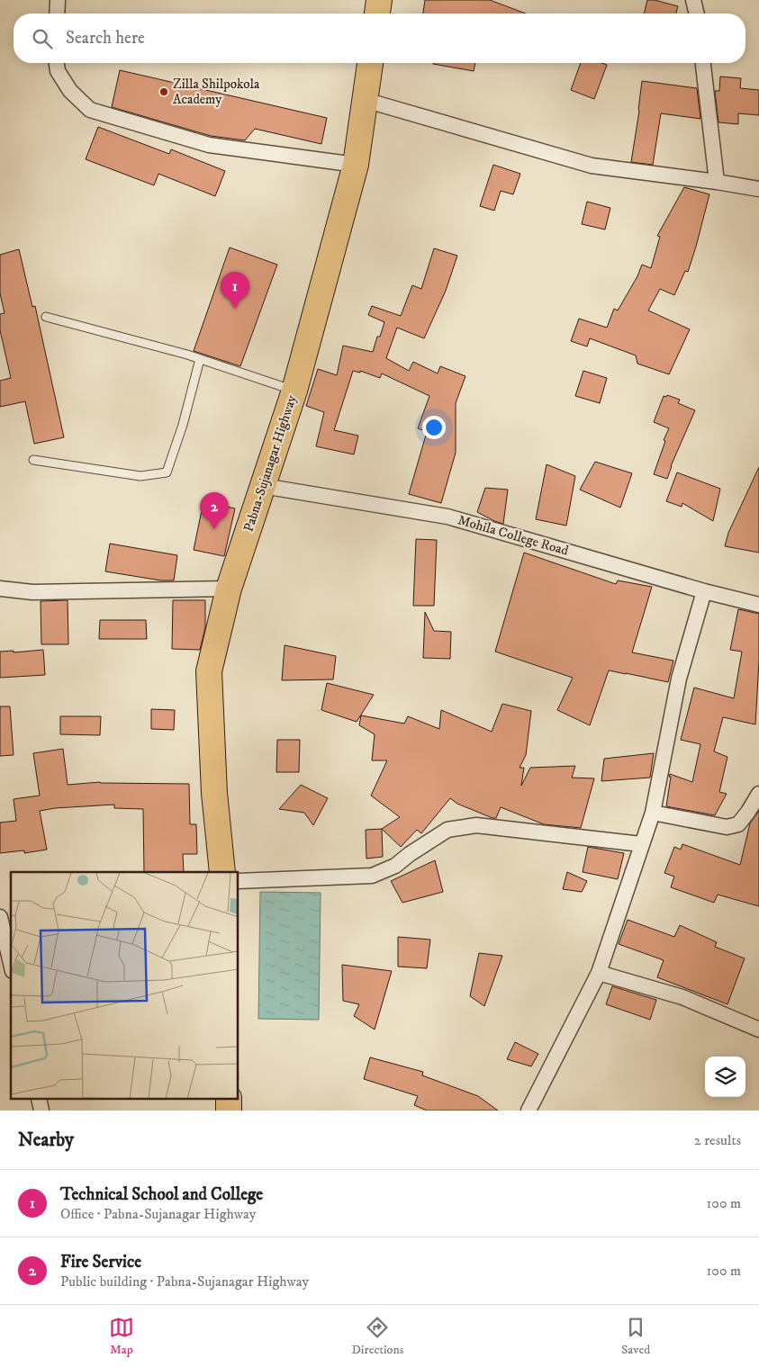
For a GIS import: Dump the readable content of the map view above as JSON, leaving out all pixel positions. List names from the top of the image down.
{
  "streets": {
    "highway": ["Pabna-Sujanagar Highway"],
    "street": ["Mohila College Road"]
  },
  "crossings": [
    ["Pabna-Sujanagar Highway", "Mohila College Road"]
  ],
  "places": ["Zilla Shilpokola Academy"],
  "page": {
    "search": "Search here",
    "pins": ["1", "2"],
    "heading": ["Nearby", "2 results"],
    "list": [
      {
        "mark": "1",
        "name": "Technical School and College",
        "note": "Office · Pabna-Sujanagar Highway",
        "value": "100 m"
      },
      {
        "mark": "2",
        "name": "Fire Service",
        "note": "Public building · Pabna-Sujanagar Highway",
        "value": "100 m"
      }
    ],
    "nav": ["Map", "Directions", "Saved"]
  }
}
